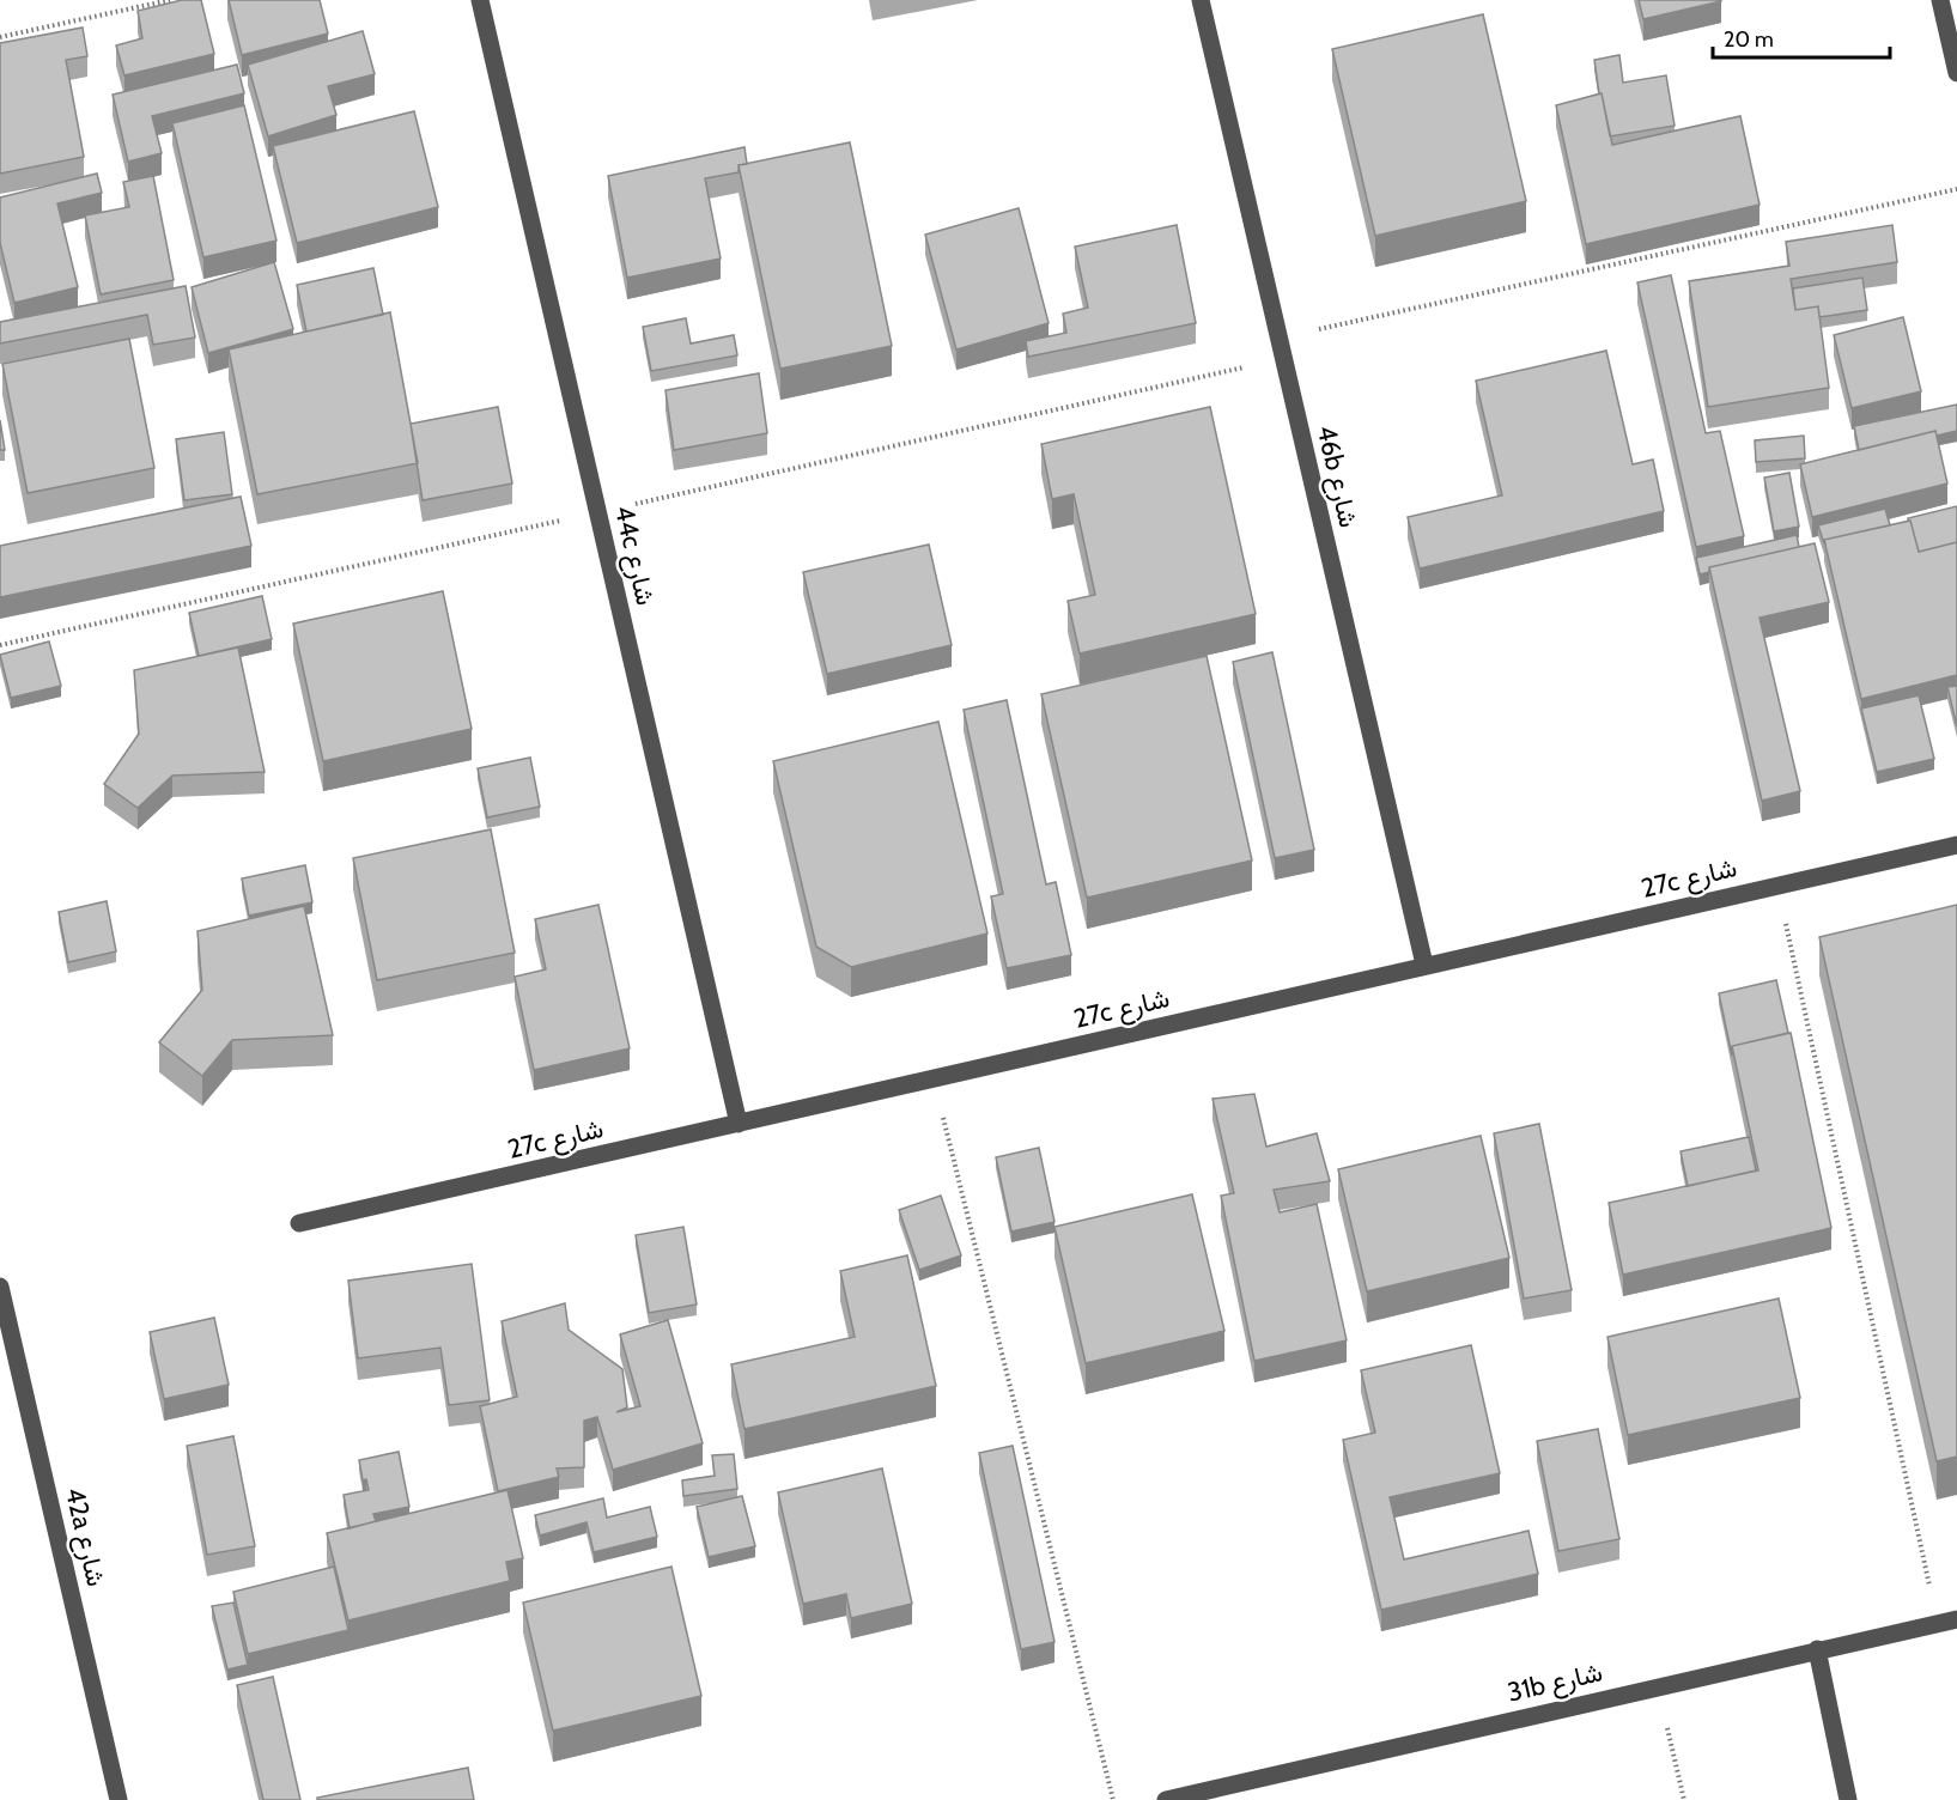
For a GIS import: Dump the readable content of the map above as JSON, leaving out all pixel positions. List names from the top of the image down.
{
  "streets": {
    "street": [
      "46b شارع",
      "44c شارع",
      "27c شارع",
      "42a شارع",
      "31b شارع"
    ]
  },
  "crossings": [
    ["46b شارع", "27c شارع"],
    ["44c شارع", "27c شارع"]
  ],
  "scale_bar": "20 m"
}
